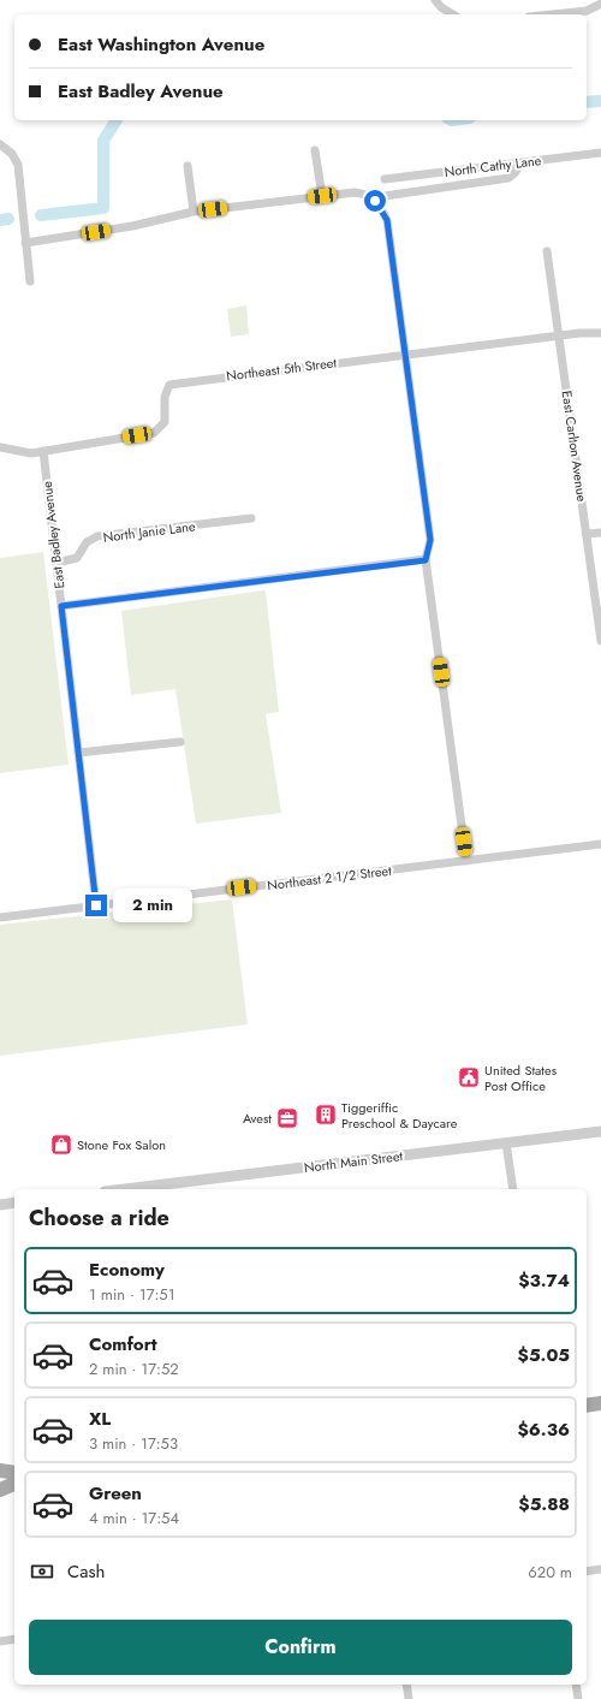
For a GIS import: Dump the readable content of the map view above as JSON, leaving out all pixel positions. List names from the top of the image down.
{
  "streets": {
    "street": [
      "North Cathy Lane",
      "Northeast 5th Street",
      "East Carlton Avenue",
      "North Janie Lane",
      "East Badley Avenue",
      "Northeast 2 1/2 Street",
      "North Main Street"
    ]
  },
  "crossings": [
    ["Northeast 5th Street", "East Carlton Avenue"],
    ["Northeast 5th Street", "East Badley Avenue"],
    ["North Janie Lane", "East Badley Avenue"],
    ["East Badley Avenue", "Northeast 2 1/2 Street"]
  ],
  "places": {
    "public building": ["United States Post Office"],
    "building": ["Tiggeriffic Preschool & Daycare"],
    "office": ["Avest"],
    "shop": ["Stone Fox Salon"]
  },
  "page": {
    "banner": ["East Washington Avenue", "East Badley Avenue"],
    "bubble": "2 min",
    "heading": "Choose a ride",
    "list": [
      {
        "name": "Economy",
        "note": "1 min · 17:51",
        "value": "$3.74"
      },
      {
        "name": "Comfort",
        "note": "2 min · 17:52",
        "value": "$5.05"
      },
      {
        "name": "XL",
        "note": "3 min · 17:53",
        "value": "$6.36"
      },
      {
        "name": "Green",
        "note": "4 min · 17:54",
        "value": "$5.88"
      }
    ],
    "pay": ["Cash", "620 m"],
    "buttons": "Confirm"
  }
}
